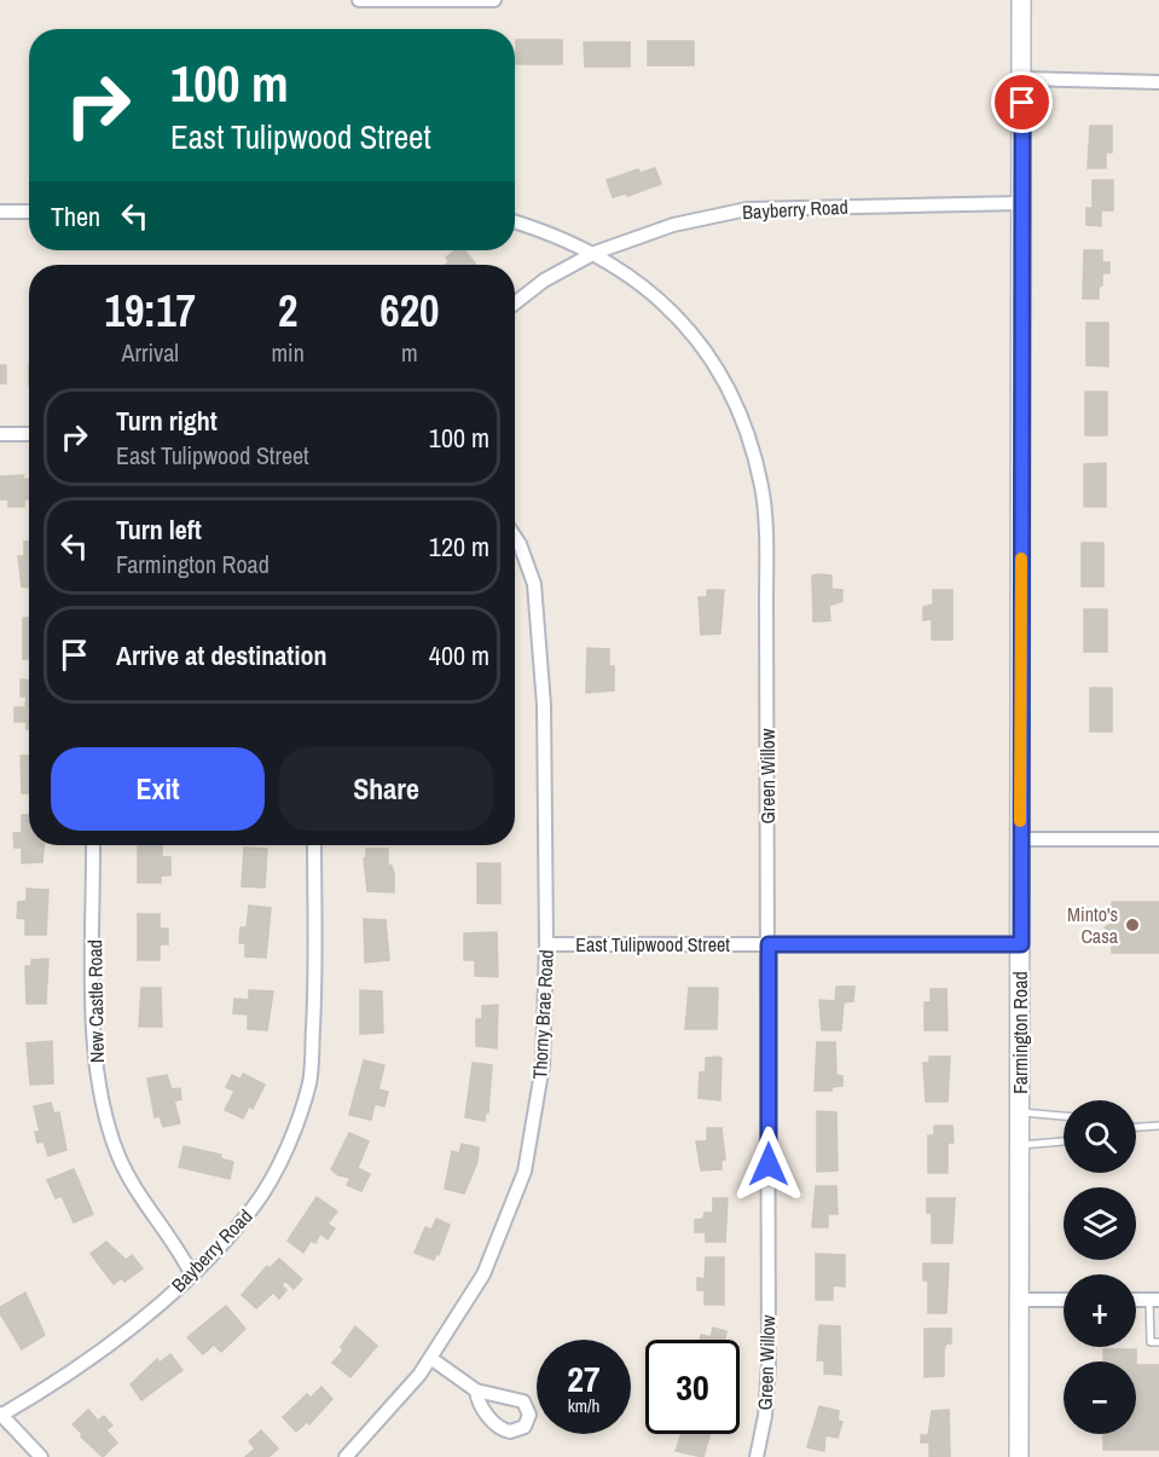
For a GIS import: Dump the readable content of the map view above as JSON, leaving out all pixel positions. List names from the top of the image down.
{
  "streets": {
    "street": [
      "Bayberry Road",
      "Green Willow",
      "East Tulipwood Street",
      "New Castle Road",
      "Thorny Brae Road",
      "Farmington Road"
    ]
  },
  "crossings": [
    ["Bayberry Road", "Green Willow"],
    ["Bayberry Road", "New Castle Road"],
    ["Bayberry Road", "Farmington Road"],
    ["Green Willow", "East Tulipwood Street"],
    ["East Tulipwood Street", "Thorny Brae Road"],
    ["East Tulipwood Street", "Farmington Road"]
  ],
  "places": ["Minto's Casa"],
  "page": {
    "turn": ["100 m", "East Tulipwood Street"],
    "then": "Then",
    "eta": [
      "19:17",
      "Arrival",
      "2",
      "min",
      "620",
      "m"
    ],
    "list": [
      {
        "name": "Turn right",
        "note": "East Tulipwood Street",
        "value": "100 m"
      },
      {
        "name": "Turn left",
        "note": "Farmington Road",
        "value": "120 m"
      },
      {
        "name": "Arrive at destination",
        "value": "400 m"
      }
    ],
    "buttons": ["Exit", "Share"],
    "map_buttons": ["+", "−"],
    "speed": "27 km/h",
    "limit": "30"
  }
}
